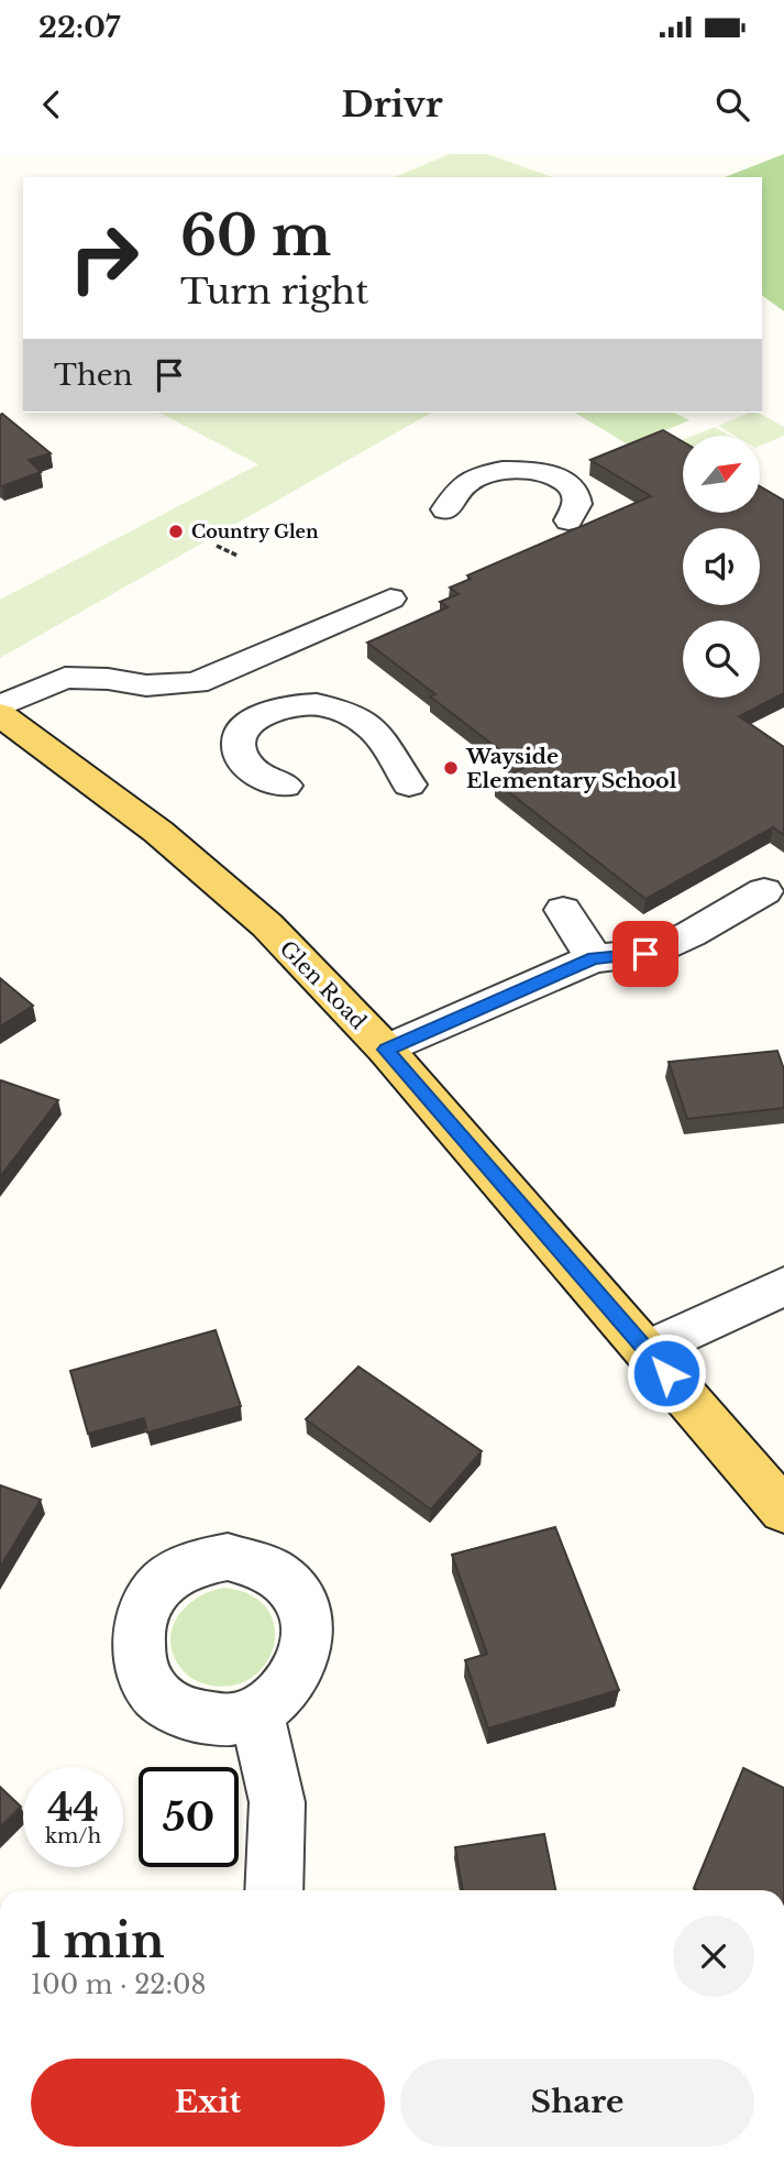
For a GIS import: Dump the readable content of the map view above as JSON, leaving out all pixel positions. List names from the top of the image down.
{
  "streets": {
    "main road": ["Glen Road"]
  },
  "places": ["Country Glen", "Wayside Elementary School"],
  "north": "top right",
  "page": {
    "status": "22:07",
    "header": "Drivr",
    "turn": ["60 m", "Turn right"],
    "then": "Then",
    "speed": "44 km/h",
    "limit": "50",
    "heading": ["1 min", "100 m · 22:08"],
    "buttons": ["Exit", "Share"]
  }
}
